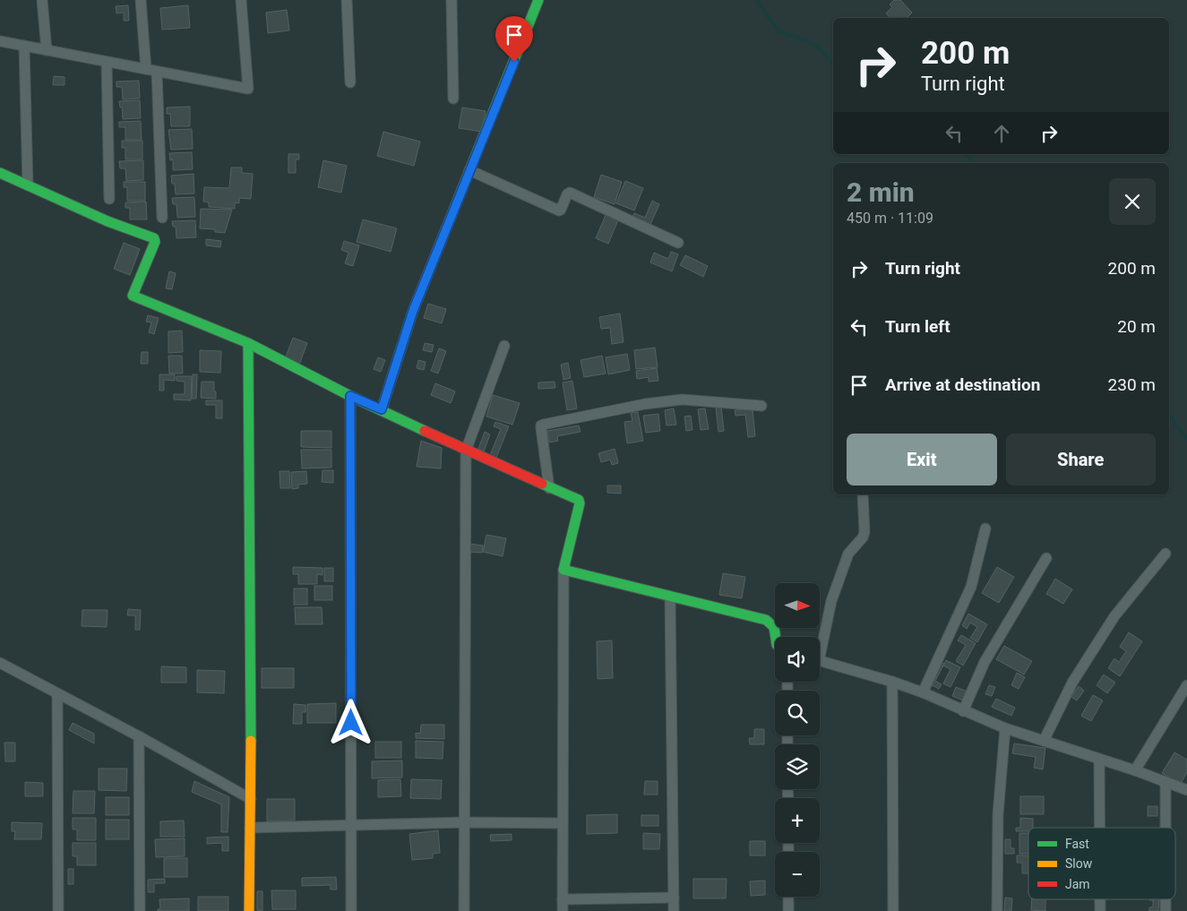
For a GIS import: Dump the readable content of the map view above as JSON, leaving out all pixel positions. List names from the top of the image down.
{
  "legend": ["Fast", "Slow", "Jam"],
  "north": "right",
  "page": {
    "turn": ["200 m", "Turn right"],
    "heading": ["2 min", "450 m · 11:09"],
    "list": [
      {
        "name": "Turn right",
        "value": "200 m"
      },
      {
        "name": "Turn left",
        "value": "20 m"
      },
      {
        "name": "Arrive at destination",
        "value": "230 m"
      }
    ],
    "buttons": ["Exit", "Share"],
    "map_buttons": ["+", "−"]
  }
}
